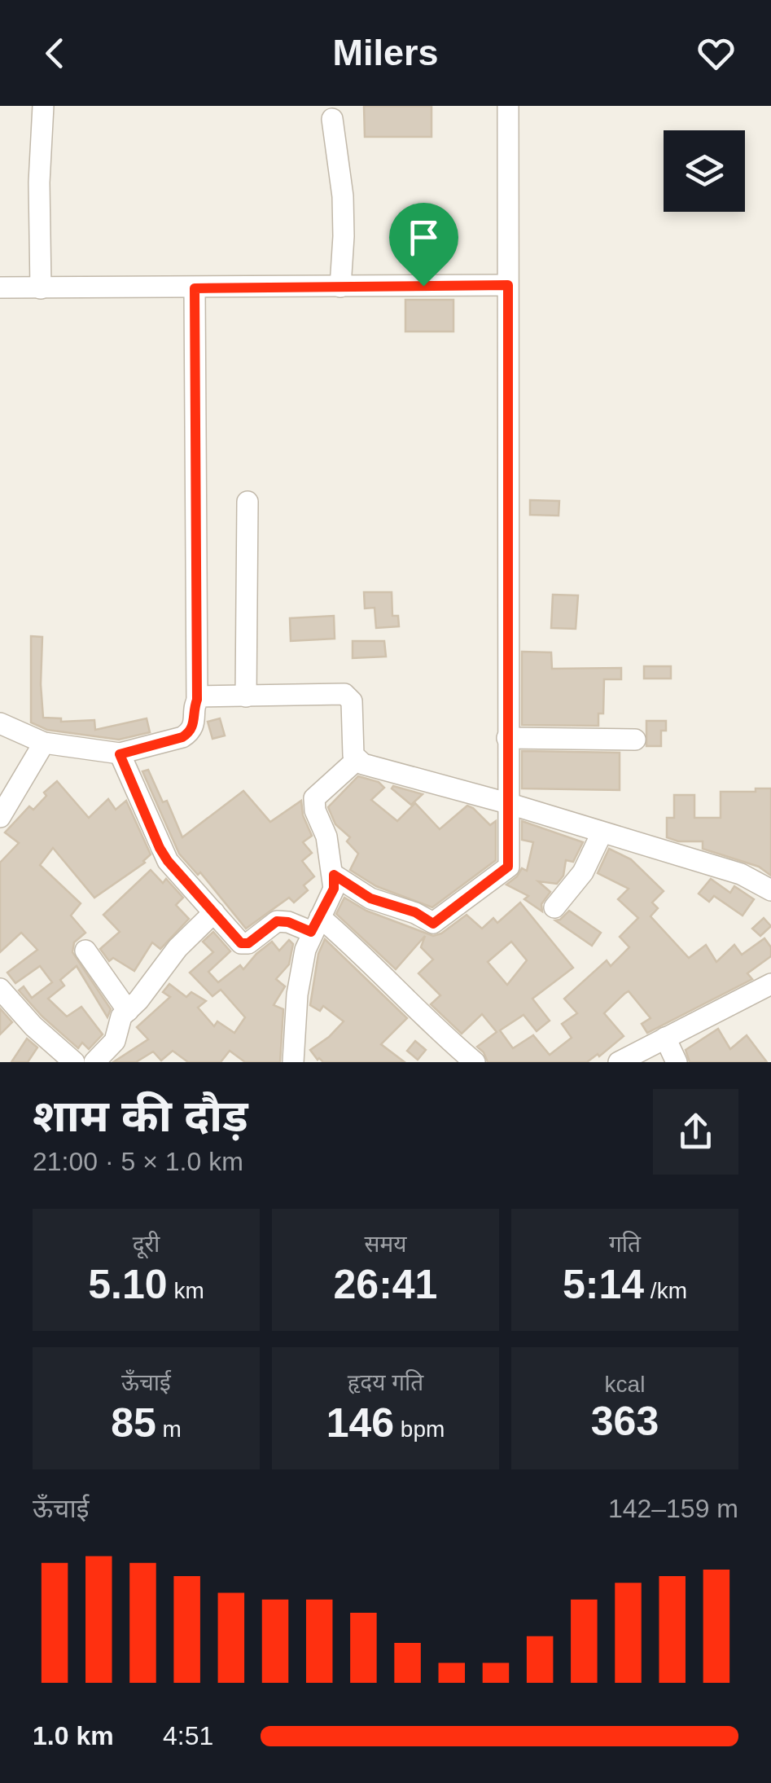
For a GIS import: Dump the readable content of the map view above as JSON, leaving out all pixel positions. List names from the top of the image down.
{
  "page": {
    "header": "Milers",
    "heading": ["शाम की दौड़", "21:00 · 5 × 1.0 km"],
    "stats": [
      ["दूरी", "5.10 km"],
      ["समय", "26:41"],
      ["गति", "5:14 /km"],
      ["ऊँचाई", "85 m"],
      ["हृदय गति", "146 bpm"],
      ["kcal", "363"]
    ],
    "chart": ["ऊँचाई", "142–159 m"],
    "list": [
      {
        "name": "1.0 km",
        "note": "4:51"
      }
    ]
  }
}
